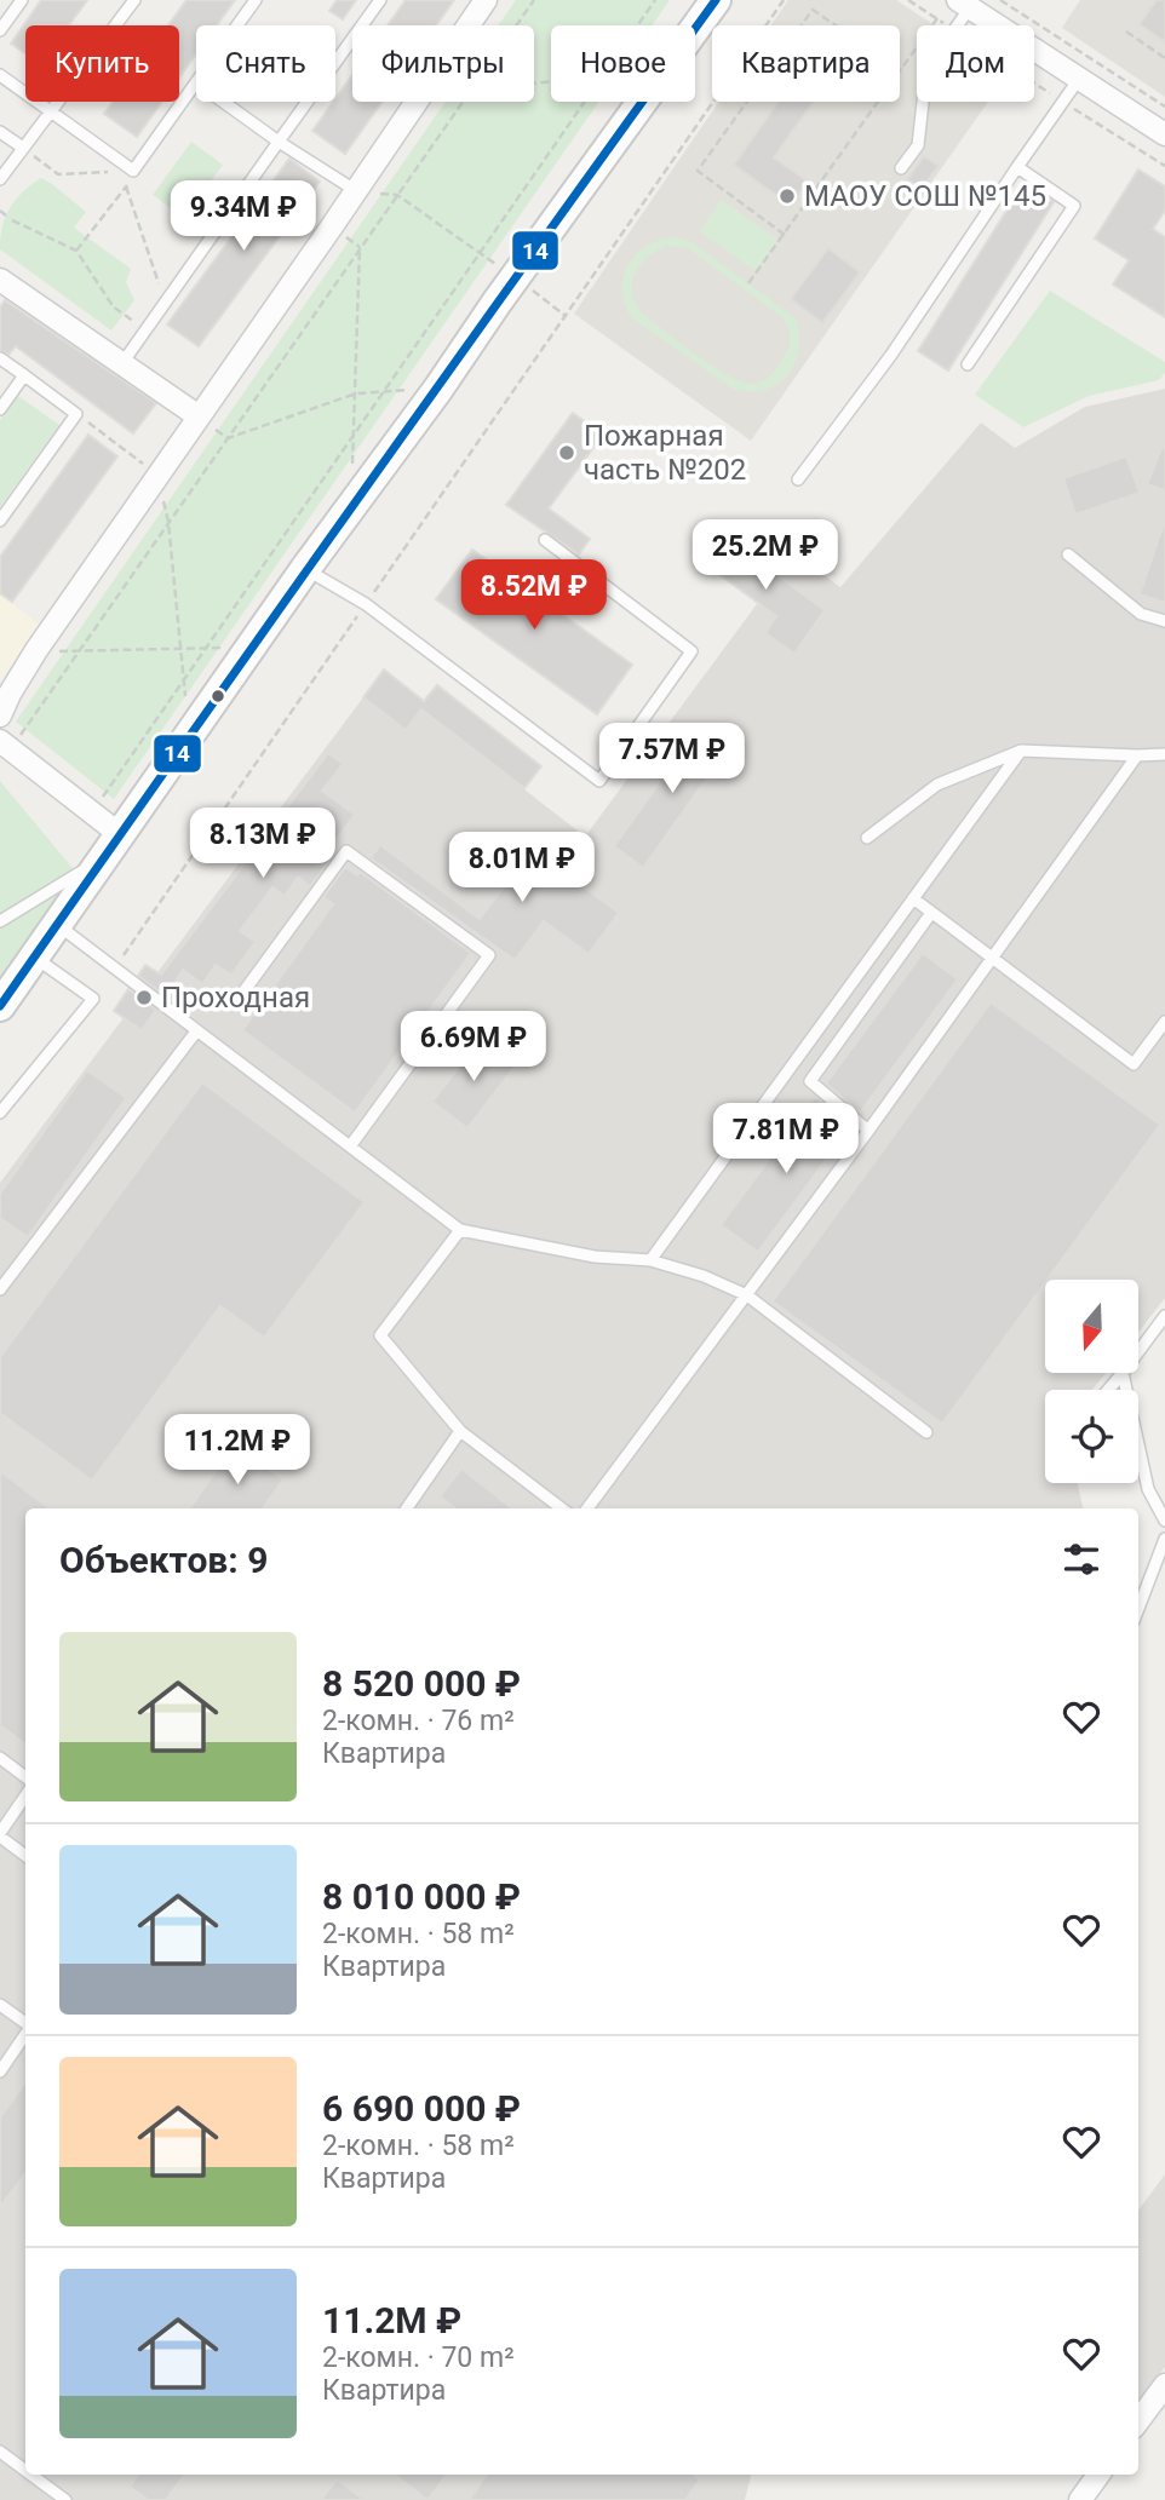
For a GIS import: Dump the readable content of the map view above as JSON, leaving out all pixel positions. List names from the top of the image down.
{
  "places": ["МАОУ СОШ №145", "Пожарная часть №202", "Проходная"],
  "lines": ["transit line 14"],
  "north": "bottom",
  "page": {
    "chip": [
      "Купить",
      "Снять",
      "Фильтры",
      "Новое",
      "Квартира",
      "Дом"
    ],
    "price": [
      "9.34M ₽",
      "25.2M ₽",
      "8.52M ₽",
      "7.57M ₽",
      "8.13M ₽",
      "8.01M ₽",
      "6.69M ₽",
      "7.81M ₽",
      "11.2M ₽"
    ],
    "heading": "Объектов: 9",
    "list": [
      {
        "name": "8 520 000 ₽",
        "note": "2-комн. · 76 m² · Квартира"
      },
      {
        "name": "8 010 000 ₽",
        "note": "2-комн. · 58 m² · Квартира"
      },
      {
        "name": "6 690 000 ₽",
        "note": "2-комн. · 58 m² · Квартира"
      },
      {
        "name": "11.2M ₽",
        "note": "2-комн. · 70 m² · Квартира"
      }
    ]
  }
}
